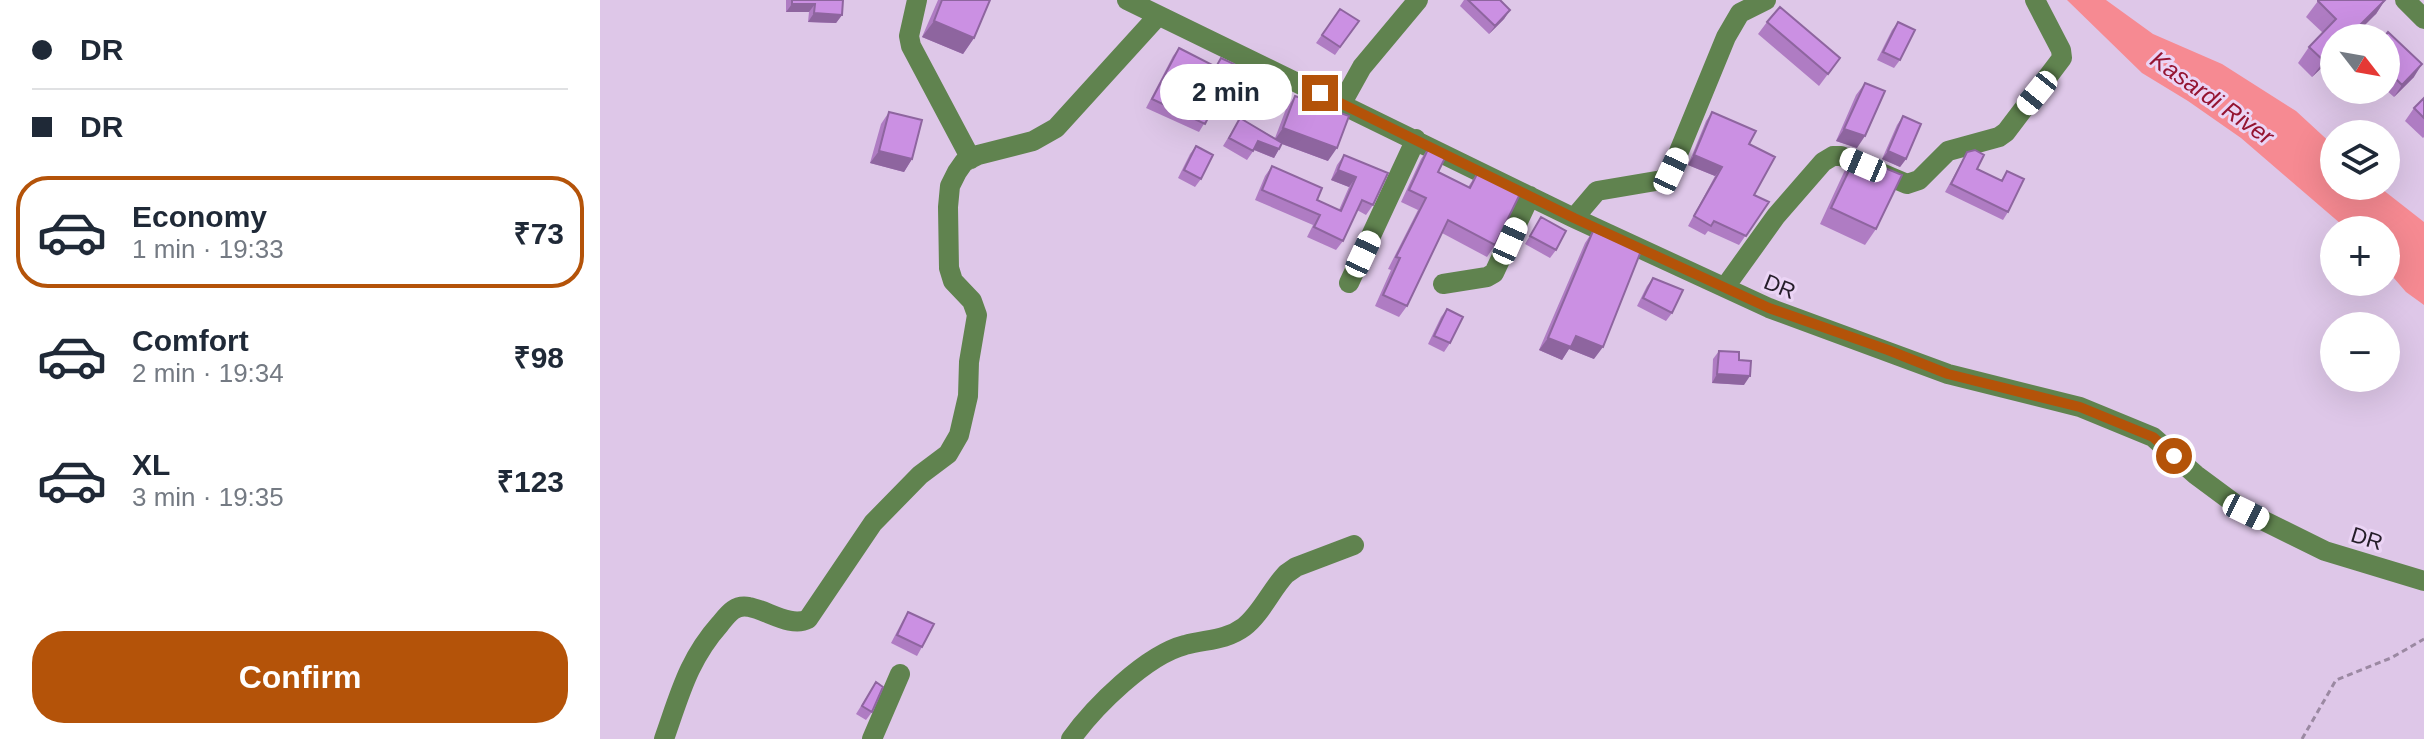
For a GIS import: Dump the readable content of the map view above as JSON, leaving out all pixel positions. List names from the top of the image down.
{
  "streets": {
    "street": ["DR"]
  },
  "water": ["Kasardi River"],
  "north": "bottom right",
  "page": {
    "banner": ["DR", "DR"],
    "map_buttons": ["+", "−"],
    "bubble": "2 min",
    "list": [
      {
        "name": "Economy",
        "note": "1 min · 19:33",
        "value": "₹73"
      },
      {
        "name": "Comfort",
        "note": "2 min · 19:34",
        "value": "₹98"
      },
      {
        "name": "XL",
        "note": "3 min · 19:35",
        "value": "₹123"
      }
    ],
    "buttons": "Confirm"
  }
}
